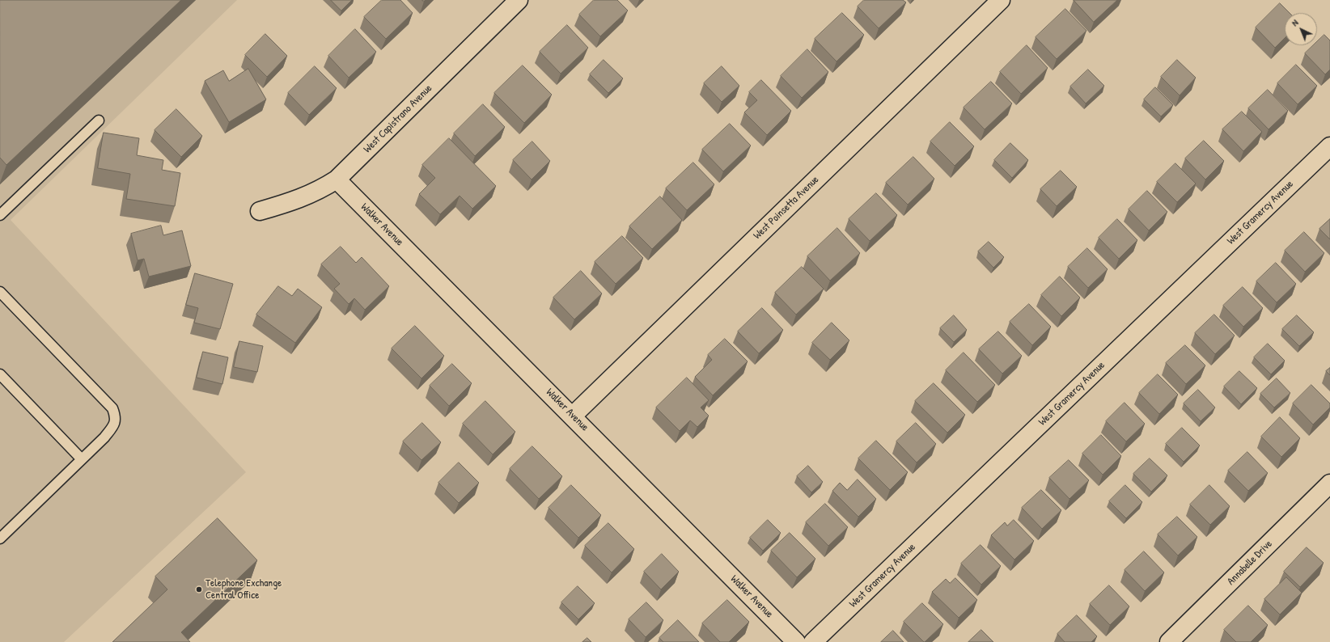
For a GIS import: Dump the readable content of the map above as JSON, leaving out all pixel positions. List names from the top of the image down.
{
  "streets": {
    "street": [
      "West Capistrano Avenue",
      "West Poinsetta Avenue",
      "West Gramercy Avenue",
      "Walker Avenue",
      "Annabelle Drive"
    ]
  },
  "crossings": [
    ["West Capistrano Avenue", "Walker Avenue"],
    ["West Poinsetta Avenue", "Walker Avenue"]
  ],
  "places": ["Telephone Exchange Central Office"],
  "north": "top left"
}
